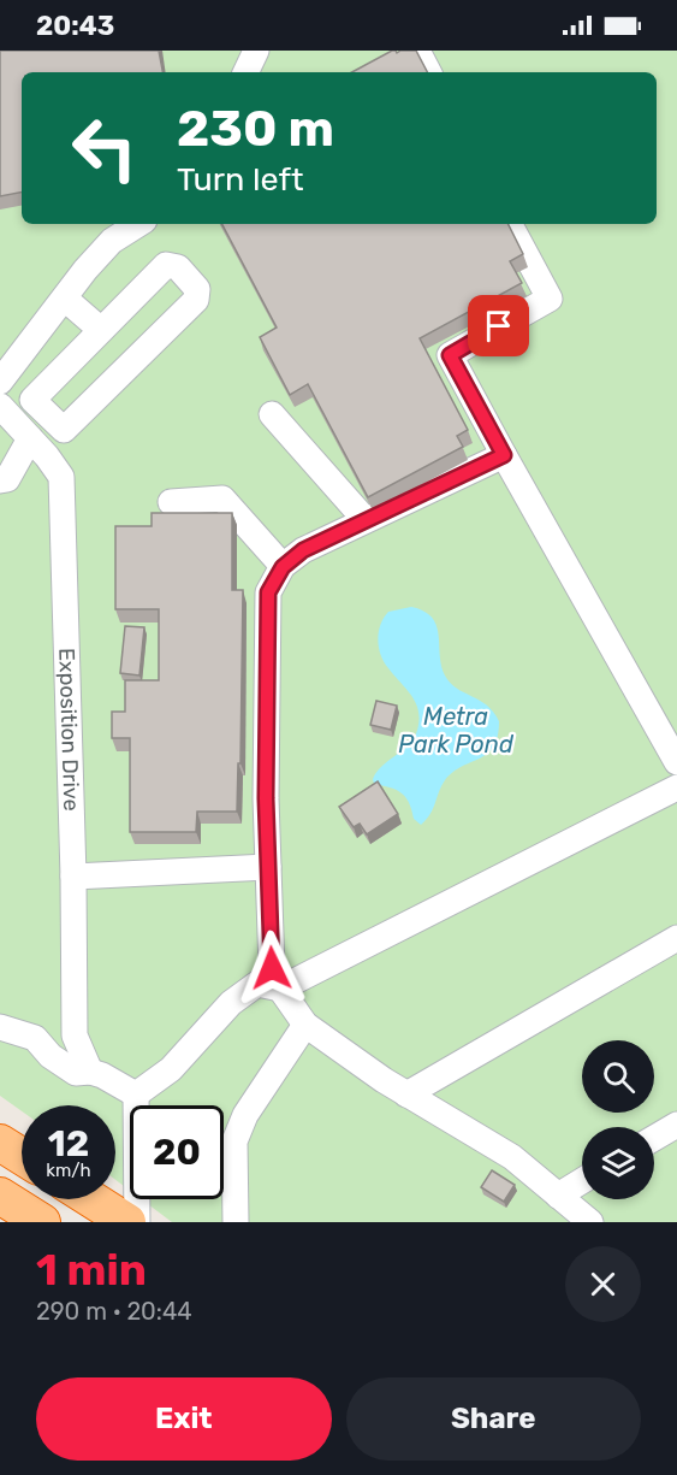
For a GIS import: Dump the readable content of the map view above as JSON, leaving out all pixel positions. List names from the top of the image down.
{
  "streets": {
    "street": ["Exposition Drive"]
  },
  "water": ["Metra Park Pond"],
  "page": {
    "status": "20:43",
    "turn": ["230 m", "Turn left"],
    "speed": "12 km/h",
    "limit": "20",
    "heading": ["1 min", "290 m · 20:44"],
    "buttons": ["Exit", "Share"]
  }
}
